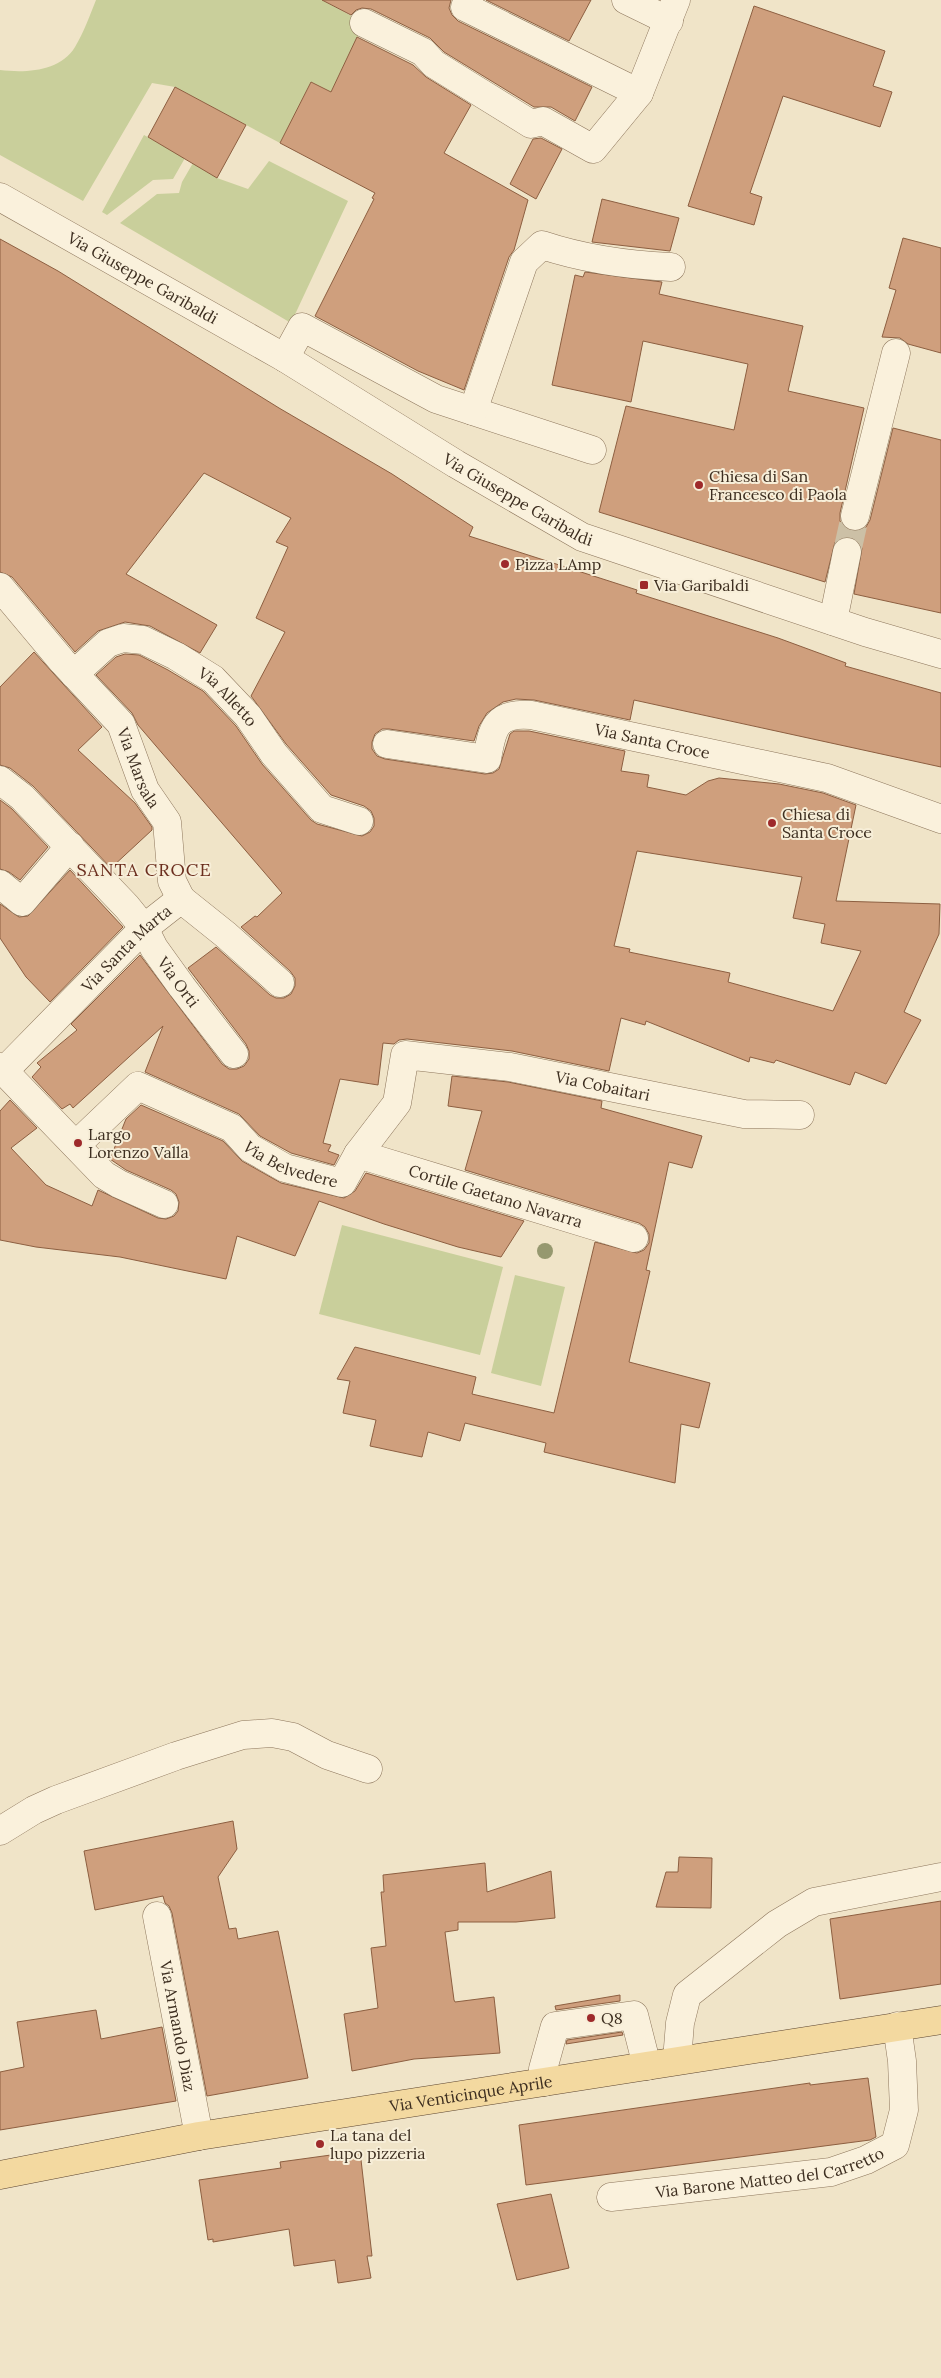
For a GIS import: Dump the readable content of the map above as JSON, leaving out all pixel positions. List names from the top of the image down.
{
  "streets": {
    "main road": ["Via Venticinque Aprile"],
    "street": [
      "Via Giuseppe Garibaldi",
      "Via Alletto",
      "Via Santa Croce",
      "Via Marsala",
      "Via Santa Marta",
      "Via Orti",
      "Via Cobaitari",
      "Via Belvedere",
      "Cortile Gaetano Navarra",
      "Via Armando Diaz",
      "Via Barone Matteo del Carretto"
    ]
  },
  "crossings": [
    ["Via Alletto", "Via Marsala"],
    ["Via Marsala", "Via Santa Marta"],
    ["Via Santa Marta", "Via Orti"],
    ["Via Cobaitari", "Via Belvedere"],
    ["Via Belvedere", "Cortile Gaetano Navarra"],
    ["Via Armando Diaz", "Via Venticinque Aprile"],
    ["Via Venticinque Aprile", "Via Barone Matteo del Carretto"]
  ],
  "districts": ["SANTA CROCE"],
  "places": {
    "other": [
      "Chiesa di San Francesco di Paola",
      "Pizza LAmp",
      "Chiesa di Santa Croce",
      "Largo Lorenzo Valla",
      "Q8",
      "La tana del lupo pizzeria"
    ],
    "transit": ["Via Garibaldi"]
  }
}
